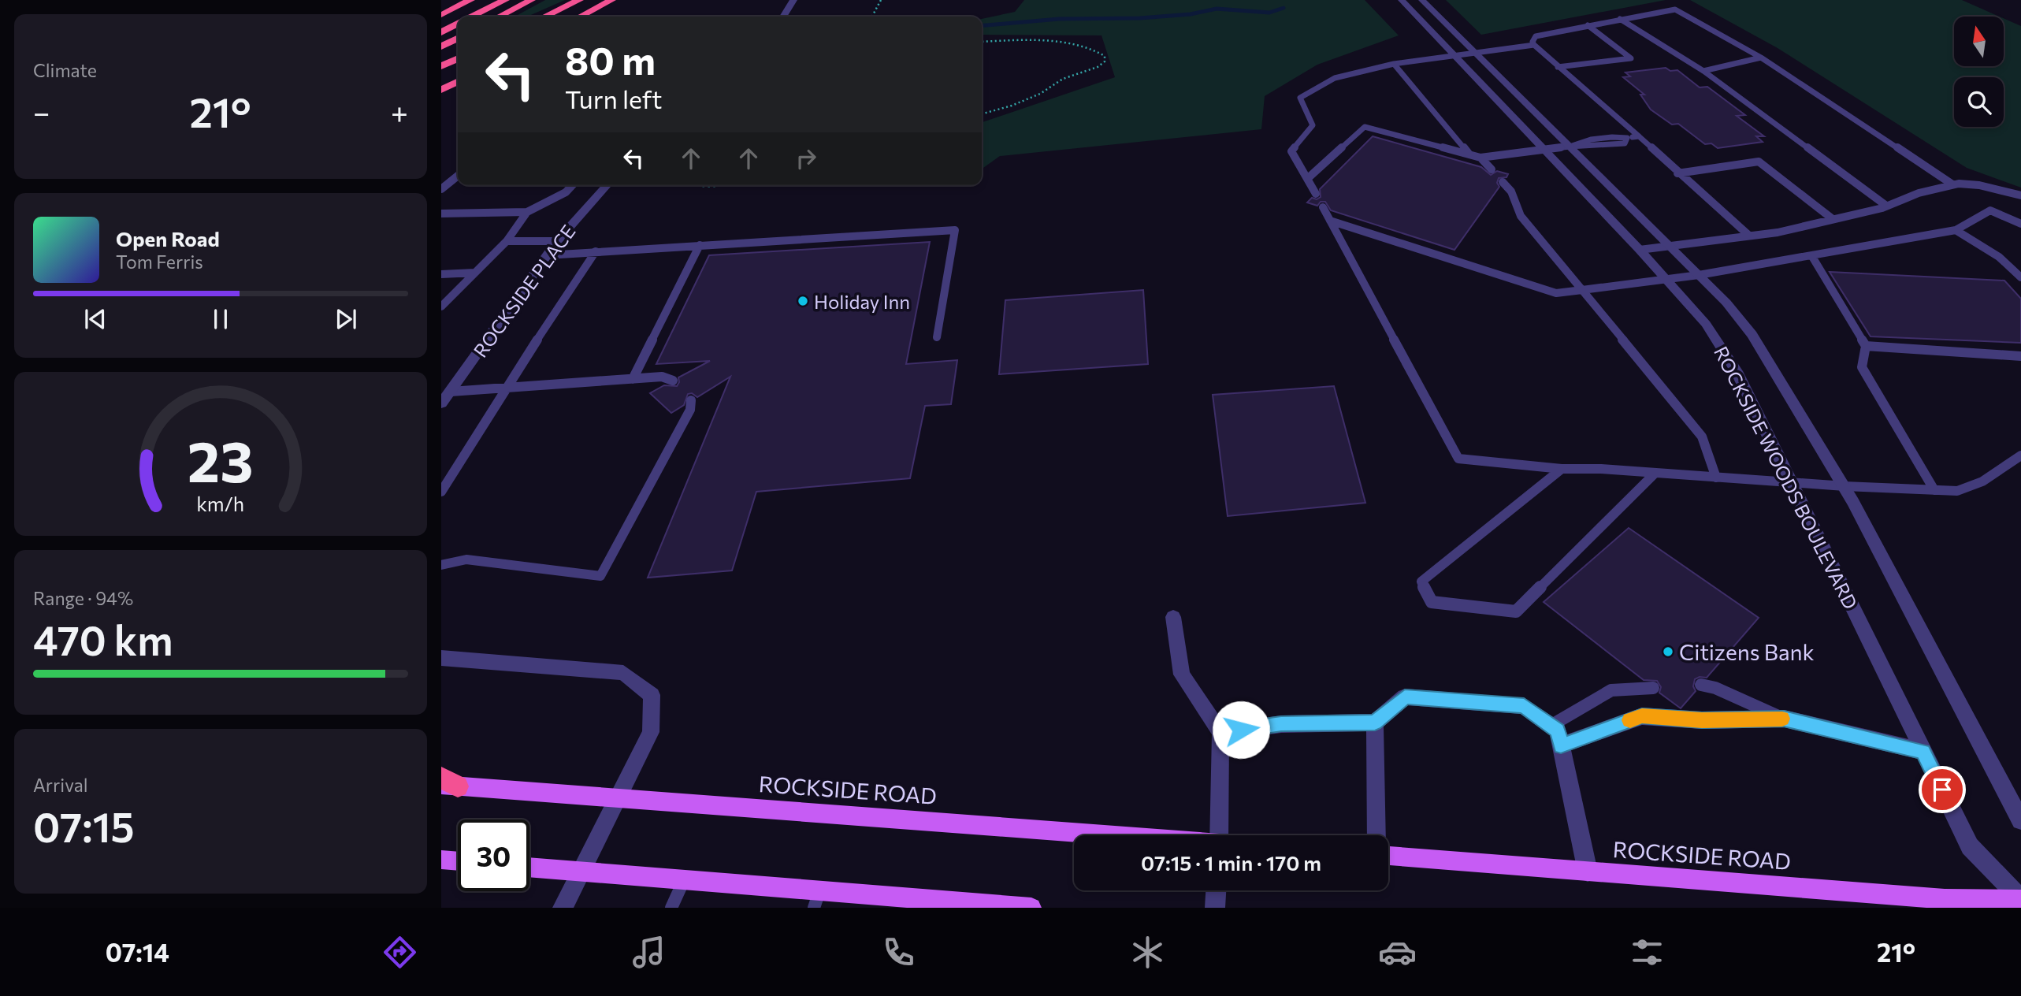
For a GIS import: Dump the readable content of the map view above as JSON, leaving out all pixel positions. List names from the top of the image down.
{
  "streets": {
    "main road": ["ROCKSIDE ROAD"],
    "street": ["ROCKSIDE PLACE", "ROCKSIDE WOODS BOULEVARD"]
  },
  "crossings": [
    ["ROCKSIDE WOODS BOULEVARD", "ROCKSIDE ROAD"]
  ],
  "places": ["Holiday Inn", "Citizens Bank"],
  "north": "top",
  "page": {
    "tile": [
      "Climate",
      ["Range · 94%", "470 km"],
      ["Arrival", "07:15"]
    ],
    "turn": ["80 m", "Turn left"],
    "heat": ["−", "21°", "+"],
    "song": ["Open Road", "Tom Ferris"],
    "limit": "30",
    "trip": "07:15 · 1 min · 170 m",
    "tabs": ["07:14", "21°"],
    "gauge": ["23", "km/h"]
  }
}
